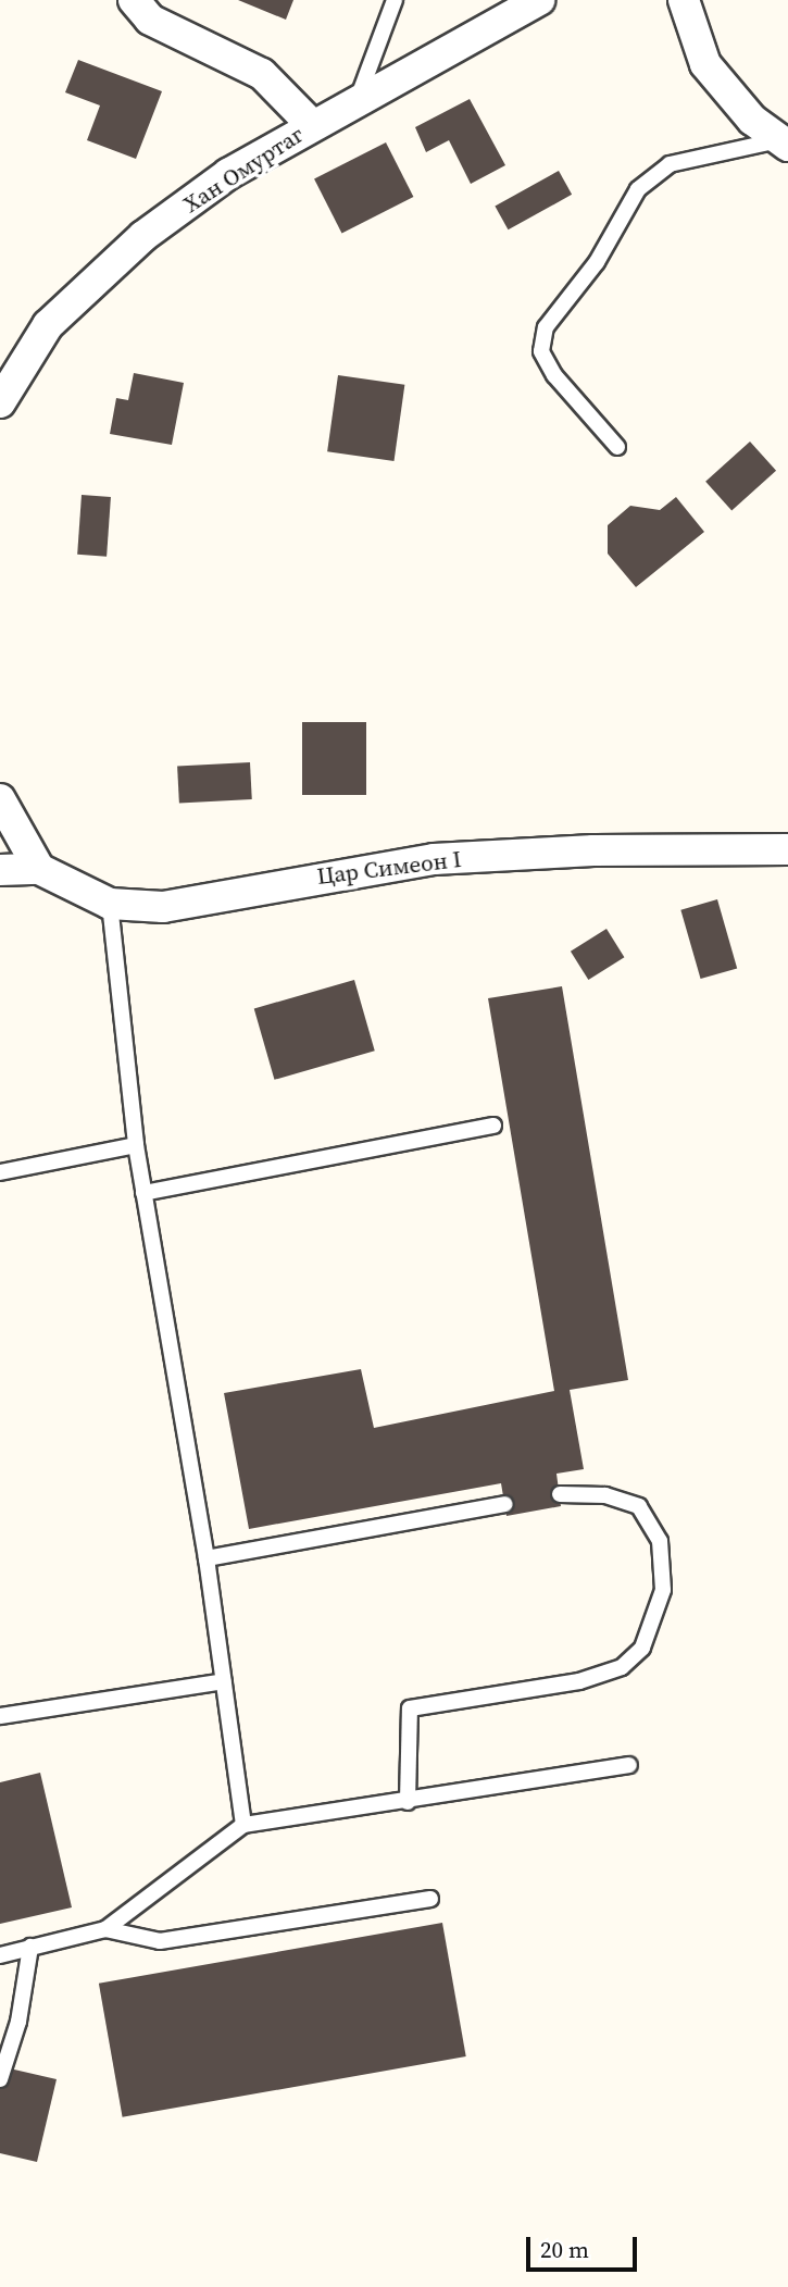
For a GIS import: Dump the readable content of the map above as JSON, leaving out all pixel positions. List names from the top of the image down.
{
  "streets": {
    "street": ["Хан Омуртаг", "Цар Симеон I"]
  },
  "scale_bar": "20 m"
}
